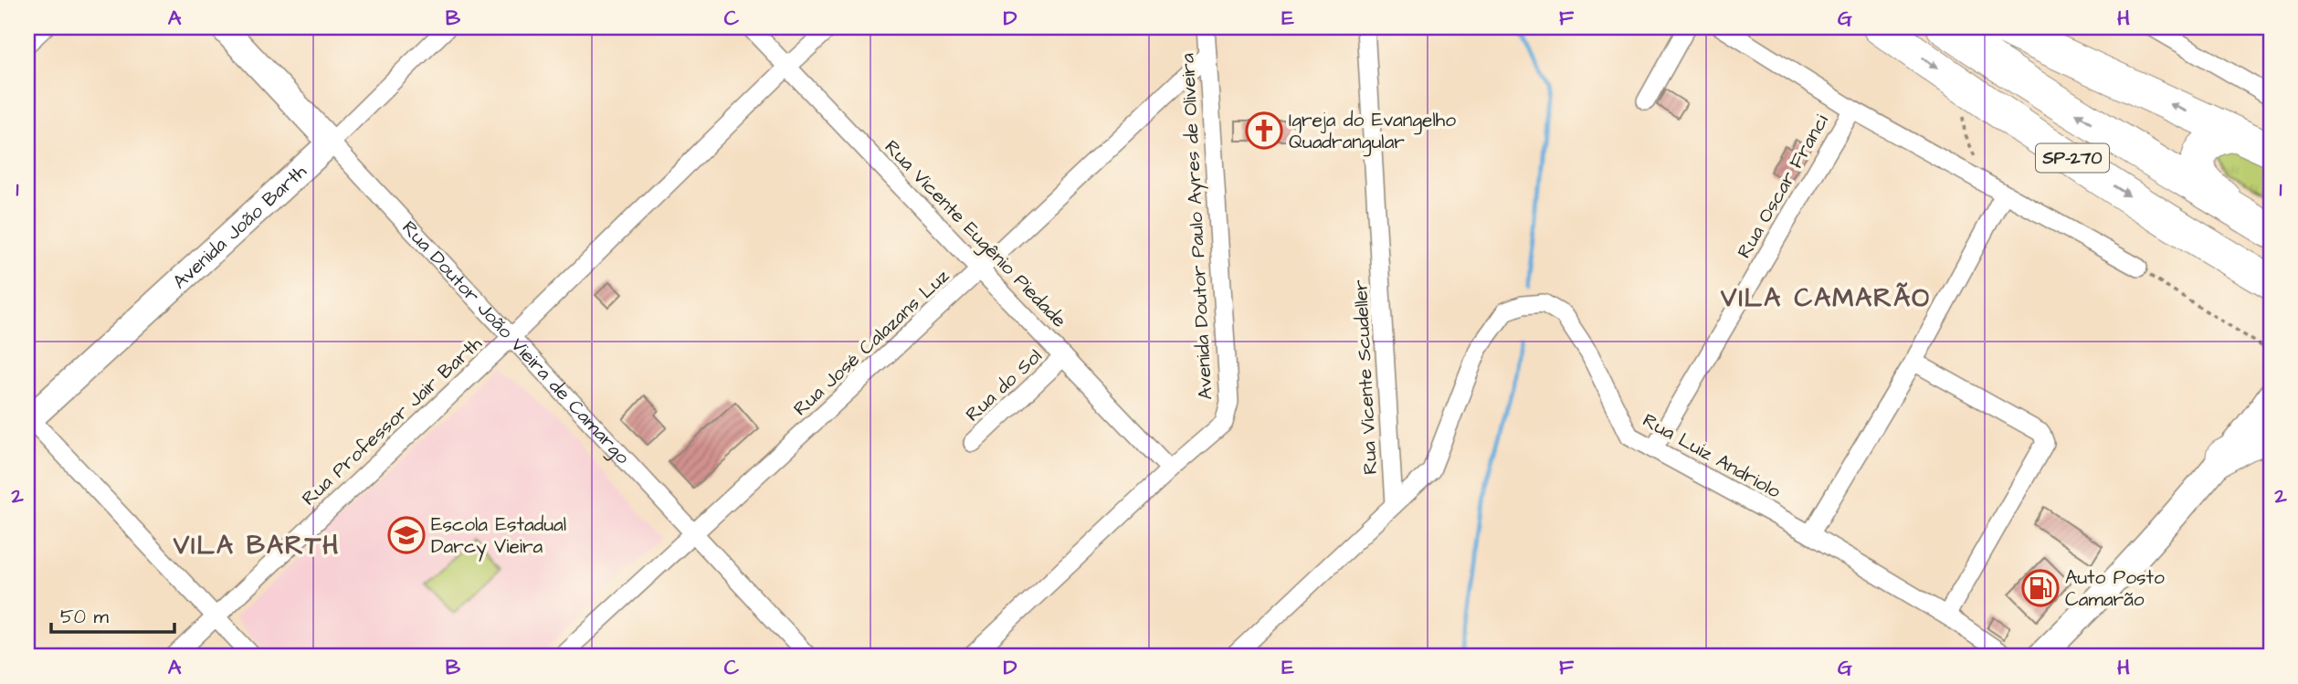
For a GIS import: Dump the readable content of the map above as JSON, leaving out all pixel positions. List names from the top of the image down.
{
  "streets": {
    "highway": ["SP-270"],
    "main road": ["Avenida João Barth", "Rua Doutor João Vieira de Camargo"],
    "street": [
      "Rua Oscar Franci",
      "Avenida Doutor Paulo Ayres de Oliveira",
      "Rua Vicente Eugênio Piedade",
      "Rua José Calazans Luz",
      "Rua Vicente Scudeller",
      "Rua do Sol",
      "Rua Professor Jair Barth",
      "Rua Luiz Andriolo"
    ]
  },
  "crossings": [
    ["Rua Oscar Franci", "Rua Luiz Andriolo"],
    ["Avenida João Barth", "Rua Doutor João Vieira de Camargo"],
    ["Avenida Doutor Paulo Ayres de Oliveira", "Rua Vicente Eugênio Piedade"],
    ["Avenida Doutor Paulo Ayres de Oliveira", "Rua José Calazans Luz"],
    ["Rua Vicente Eugênio Piedade", "Rua José Calazans Luz"],
    ["Rua Vicente Eugênio Piedade", "Rua do Sol"],
    ["Rua Vicente Eugênio Piedade", "Rua Professor Jair Barth"],
    ["Rua Doutor João Vieira de Camargo", "Rua José Calazans Luz"],
    ["Rua Doutor João Vieira de Camargo", "Rua Professor Jair Barth"],
    ["Rua Vicente Scudeller", "Rua Luiz Andriolo"]
  ],
  "districts": ["VILA CAMARÃO", "VILA BARTH"],
  "places": {
    "church": ["Igreja do Evangelho Quadrangular"],
    "school or university": ["Escola Estadual Darcy Vieira"],
    "fuel station": ["Auto Posto Camarão"]
  },
  "scale_bar": "50 m",
  "grid": {
    "columns": [
      "A",
      "B",
      "C",
      "D",
      "E",
      "F",
      "G",
      "H"
    ],
    "rows": ["1", "2"]
  }
}
